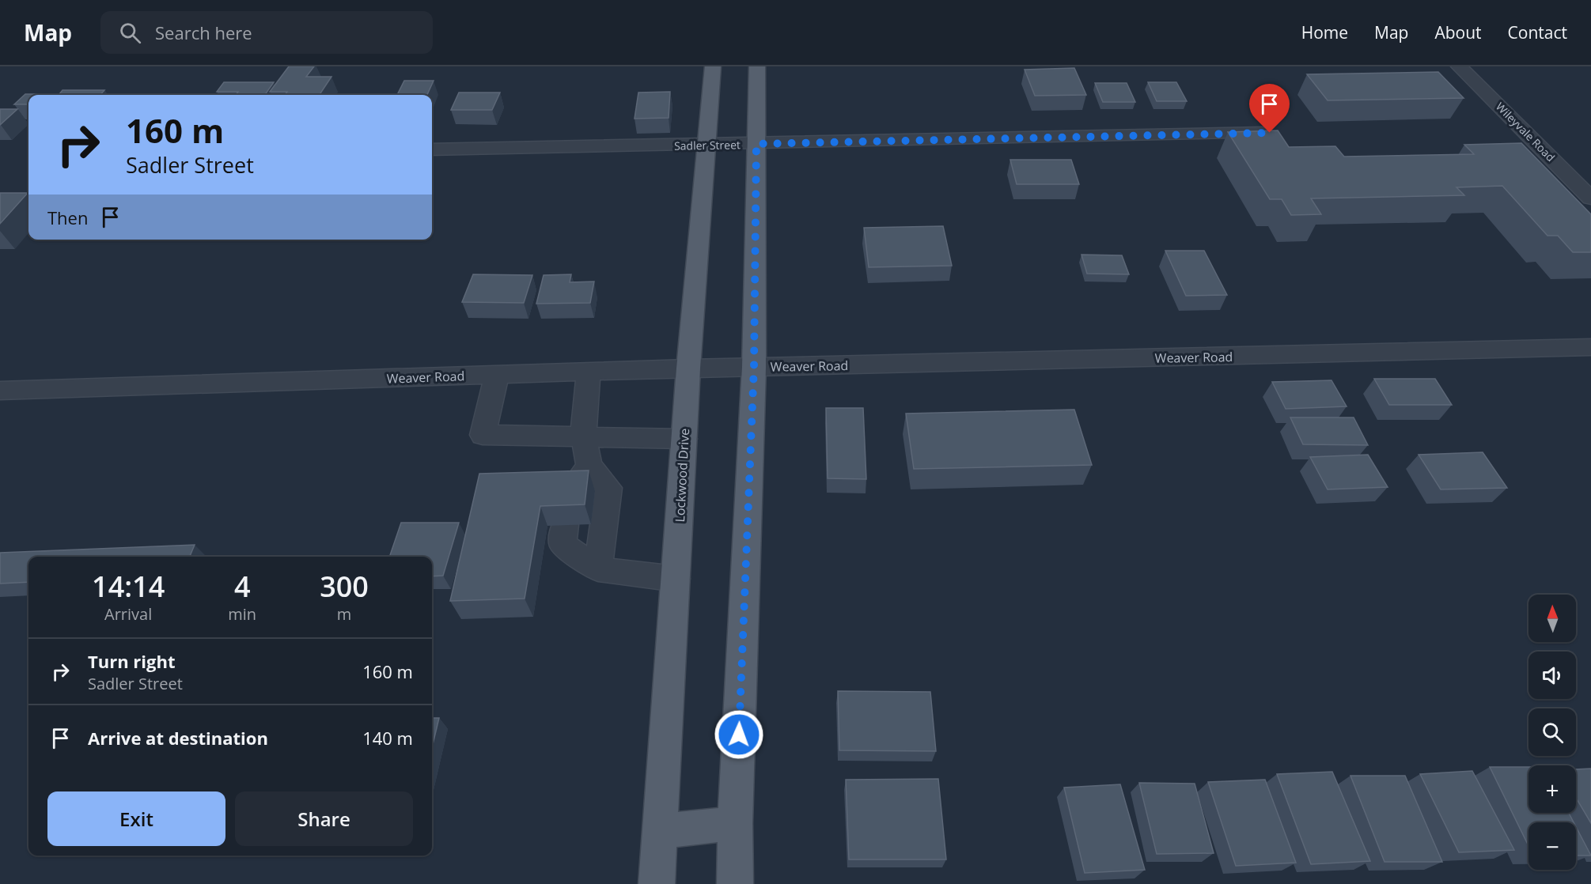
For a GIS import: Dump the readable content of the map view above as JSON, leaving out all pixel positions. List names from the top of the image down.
{
  "streets": {
    "main road": ["Lockwood Drive"],
    "street": ["Wileyvale Road", "Sadler Street", "Weaver Road"]
  },
  "crossings": [
    ["Sadler Street", "Lockwood Drive"],
    ["Weaver Road", "Lockwood Drive"]
  ],
  "north": "top",
  "page": {
    "header": "Map",
    "search": "Search here",
    "nav": [
      "Home",
      "Map",
      "About",
      "Contact"
    ],
    "turn": ["160 m", "Sadler Street"],
    "then": "Then",
    "eta": [
      "14:14",
      "Arrival",
      "4",
      "min",
      "300",
      "m"
    ],
    "map_buttons": ["+", "−"],
    "list": [
      {
        "name": "Turn right",
        "note": "Sadler Street",
        "value": "160 m"
      },
      {
        "name": "Arrive at destination",
        "value": "140 m"
      }
    ],
    "buttons": ["Exit", "Share"]
  }
}
